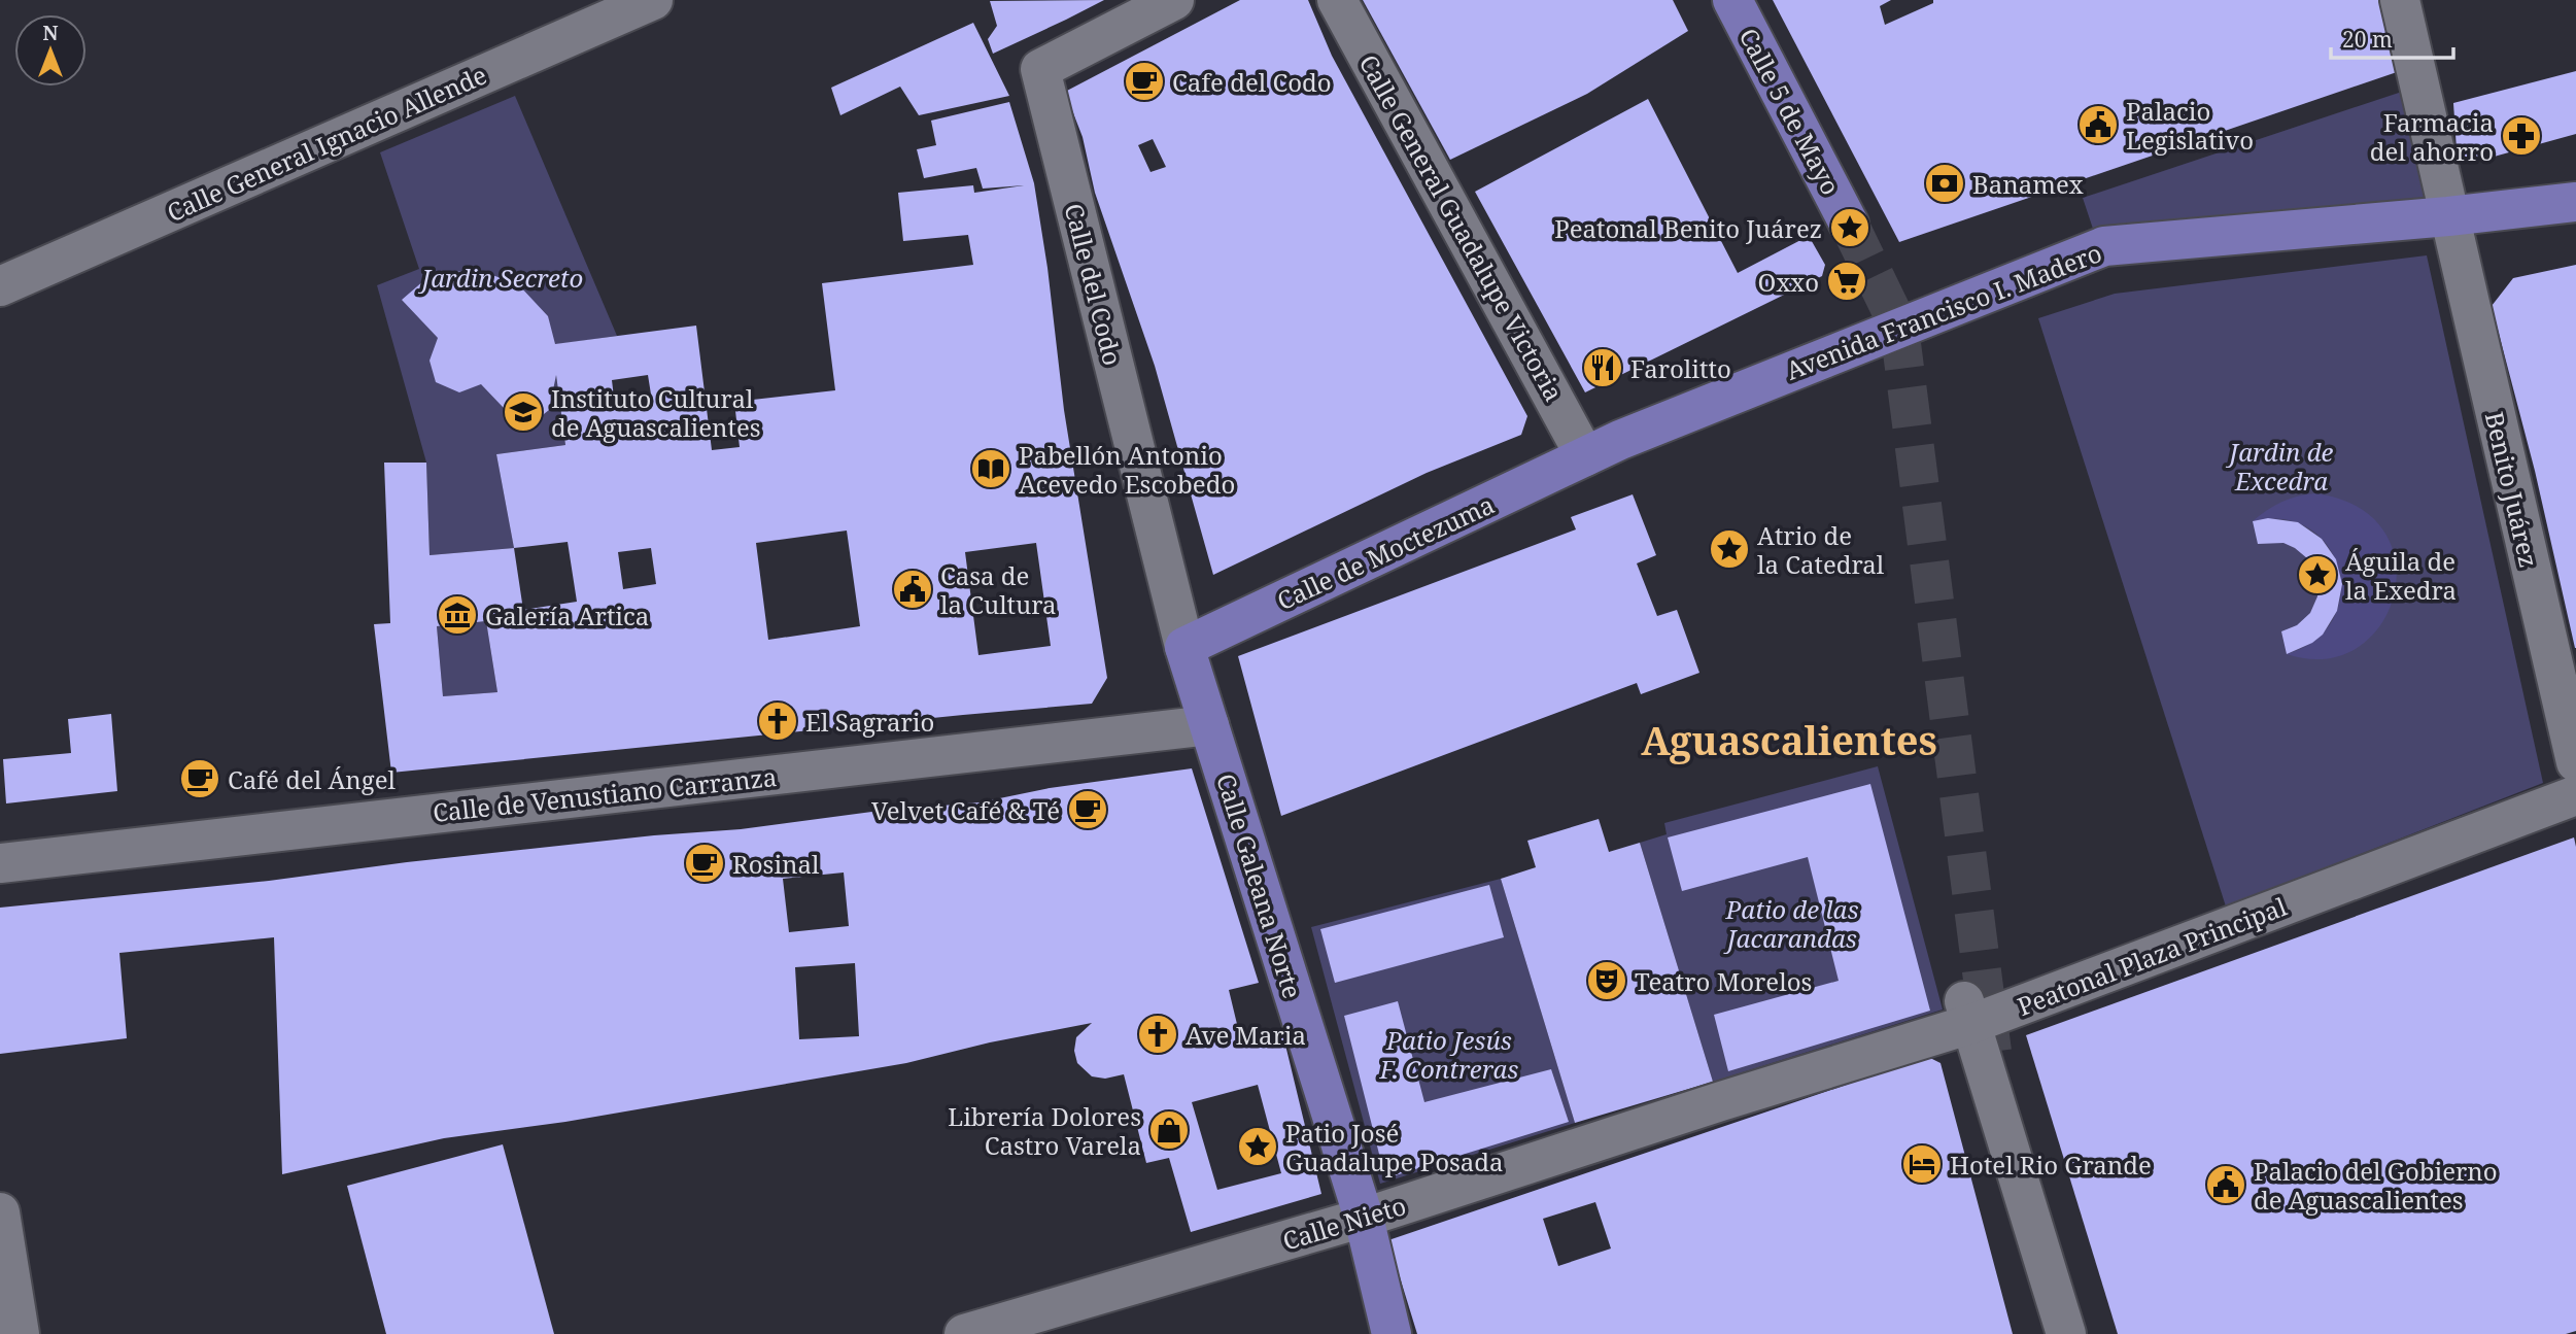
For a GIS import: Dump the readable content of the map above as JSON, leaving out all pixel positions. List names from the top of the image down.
{
  "streets": {
    "main road": [
      "Calle 5 de Mayo",
      "Avenida Francisco I. Madero",
      "Calle de Moctezuma",
      "Calle Galeana Norte"
    ],
    "street": [
      "Calle General Ignacio Allende",
      "Calle General Guadalupe Victoria",
      "Calle del Codo",
      "Benito Juárez",
      "Calle de Venustiano Carranza",
      "Peatonal Plaza Principal",
      "Calle Nieto"
    ]
  },
  "crossings": [
    ["Calle General Guadalupe Victoria", "Avenida Francisco I. Madero"],
    ["Calle General Guadalupe Victoria", "Calle de Moctezuma"],
    ["Calle del Codo", "Calle de Moctezuma"],
    ["Calle del Codo", "Calle Galeana Norte"],
    ["Avenida Francisco I. Madero", "Benito Juárez"],
    ["Avenida Francisco I. Madero", "Calle de Moctezuma"],
    ["Calle de Moctezuma", "Calle Galeana Norte"],
    ["Calle de Venustiano Carranza", "Calle Galeana Norte"],
    ["Calle Galeana Norte", "Calle Nieto"],
    ["Peatonal Plaza Principal", "Calle Nieto"]
  ],
  "districts": ["Aguascalientes"],
  "parks": [
    "Jardin Secreto",
    "Jardin de Excedra",
    "Patio de las Jacarandas",
    "Patio Jesús F. Contreras"
  ],
  "places": {
    "cafe": [
      "Cafe del Codo",
      "Café del Ángel",
      "Velvet Café & Té",
      "Rosinal"
    ],
    "public building": ["Palacio Legislativo", "Casa de la Cultura", "Palacio del Gobierno de Aguascalientes"],
    "pharmacy": ["Farmacia del ahorro"],
    "bank": ["Banamex"],
    "place": [
      "Peatonal Benito Juárez",
      "Atrio de la Catedral",
      "Águila de la Exedra",
      "Patio José Guadalupe Posada"
    ],
    "supermarket": ["Oxxo"],
    "restaurant": ["Farolitto"],
    "school or university": ["Instituto Cultural de Aguascalientes"],
    "library": ["Pabellón Antonio Acevedo Escobedo"],
    "museum": ["Galería Artica"],
    "church": ["El Sagrario", "Ave Maria"],
    "theatre": ["Teatro Morelos"],
    "shop": ["Librería Dolores Castro Varela"],
    "hotel": ["Hotel Rio Grande"]
  },
  "scale_bar": "20 m",
  "north": "top"
}
